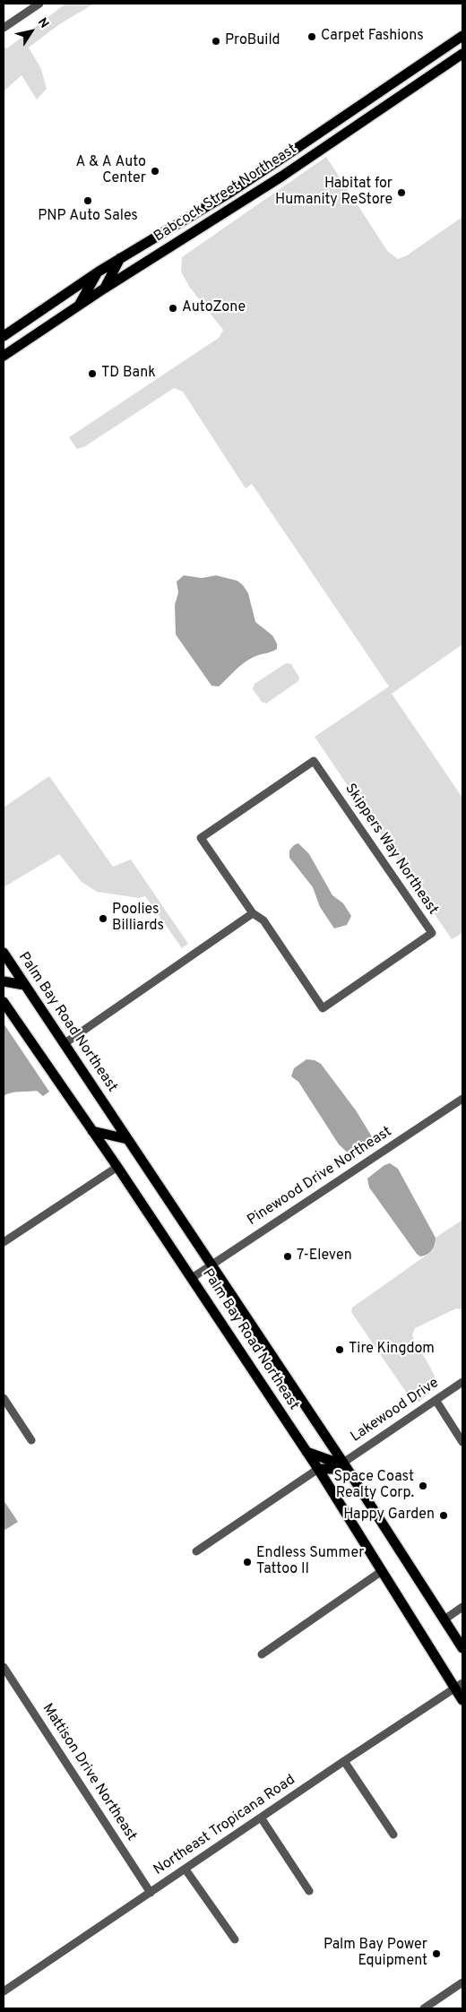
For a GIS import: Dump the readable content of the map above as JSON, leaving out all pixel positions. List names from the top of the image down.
{
  "streets": {
    "main road": ["Babcock Street Northeast", "Palm Bay Road Northeast"],
    "street": [
      "Skippers Way Northeast",
      "Pinewood Drive Northeast",
      "Lakewood Drive",
      "Mattison Drive Northeast",
      "Northeast Tropicana Road"
    ]
  },
  "crossings": [
    ["Palm Bay Road Northeast", "Pinewood Drive Northeast"],
    ["Palm Bay Road Northeast", "Lakewood Drive"],
    ["Palm Bay Road Northeast", "Northeast Tropicana Road"],
    ["Mattison Drive Northeast", "Northeast Tropicana Road"]
  ],
  "places": [
    "Carpet Fashions",
    "ProBuild",
    "A & A Auto Center",
    "Habitat for Humanity ReStore",
    "PNP Auto Sales",
    "AutoZone",
    "TD Bank",
    "Poolies Billiards",
    "7-Eleven",
    "Tire Kingdom",
    "Space Coast Realty Corp.",
    "Happy Garden",
    "Endless Summer Tattoo II",
    "Palm Bay Power Equipment"
  ],
  "north": "top right"
}
